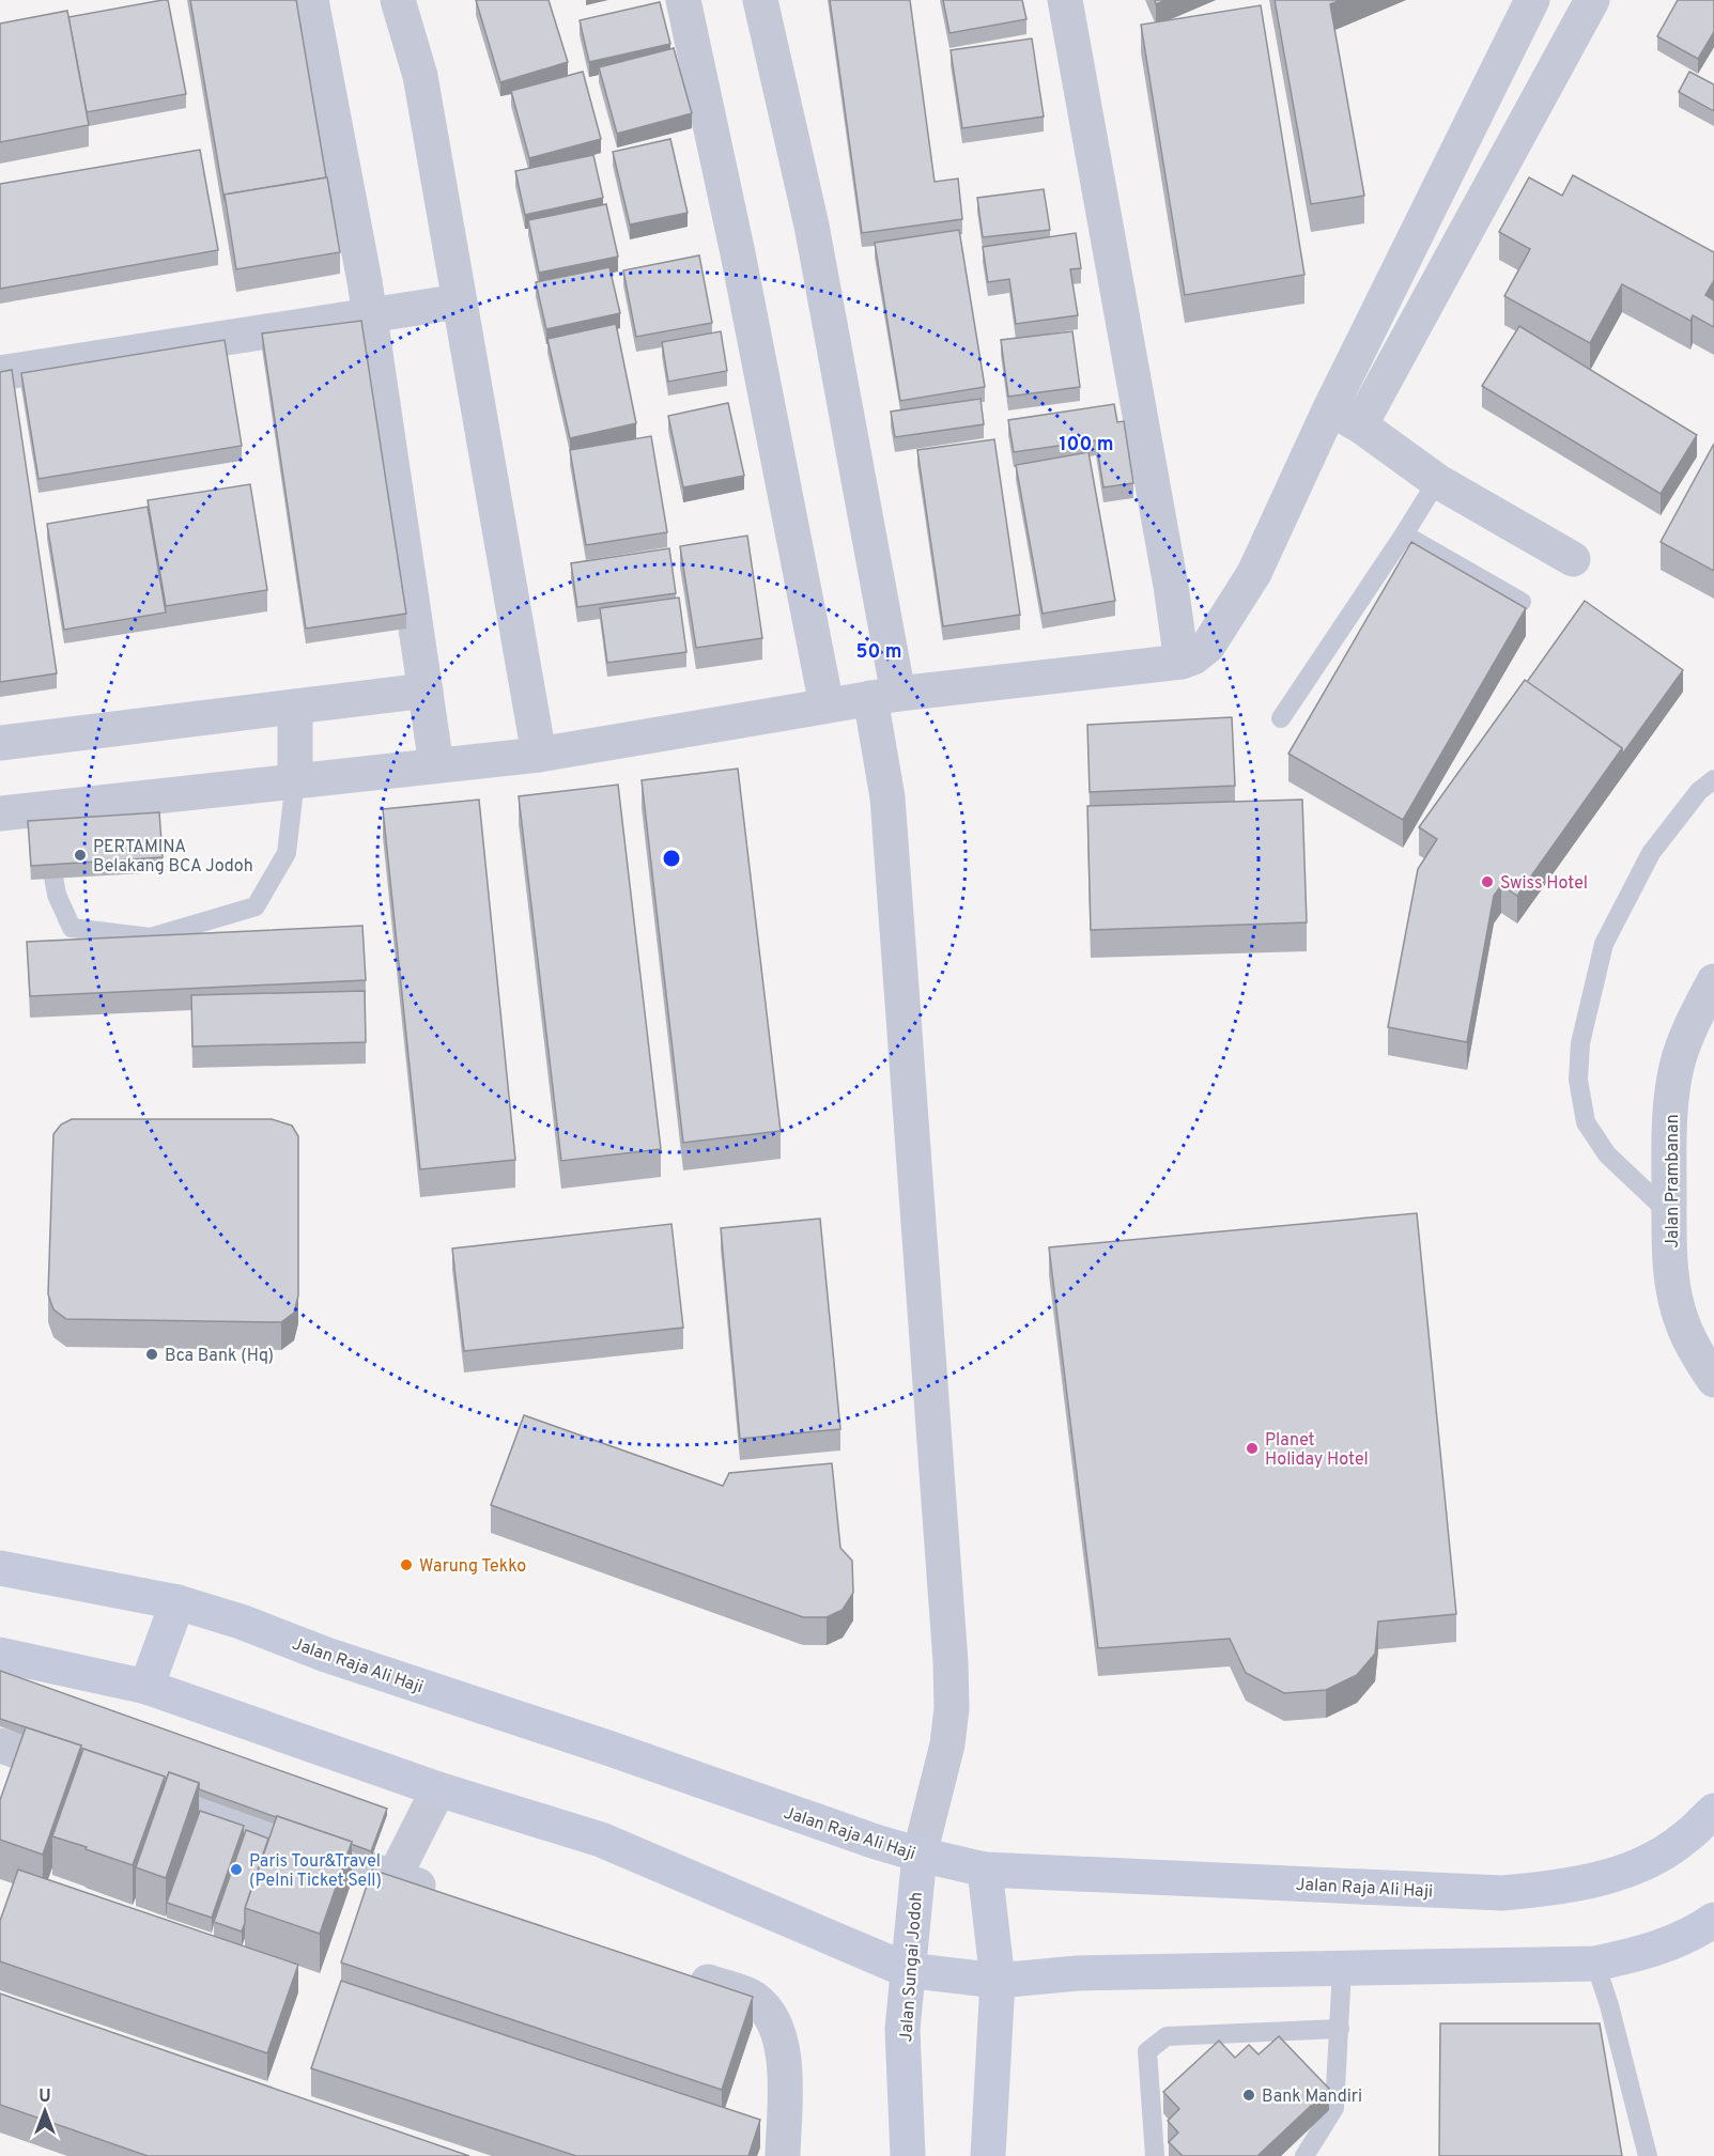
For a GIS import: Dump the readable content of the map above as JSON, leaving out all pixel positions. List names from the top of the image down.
{
  "streets": {
    "main road": ["Jalan Raja Ali Haji", "Jalan Sungai Jodoh"],
    "street": ["Jalan Prambanan"]
  },
  "crossings": [
    ["Jalan Raja Ali Haji", "Jalan Sungai Jodoh"]
  ],
  "places": [
    "PERTAMINA Belakang BCA Jodoh",
    "Swiss Hotel",
    "Bca Bank (Hq)",
    "Planet Holiday Hotel",
    "Warung Tekko",
    "Paris Tour&Travel (Pelni Ticket Sell)",
    "Bank Mandiri"
  ],
  "north": "top",
  "rings": ["100 m", "50 m"]
}
